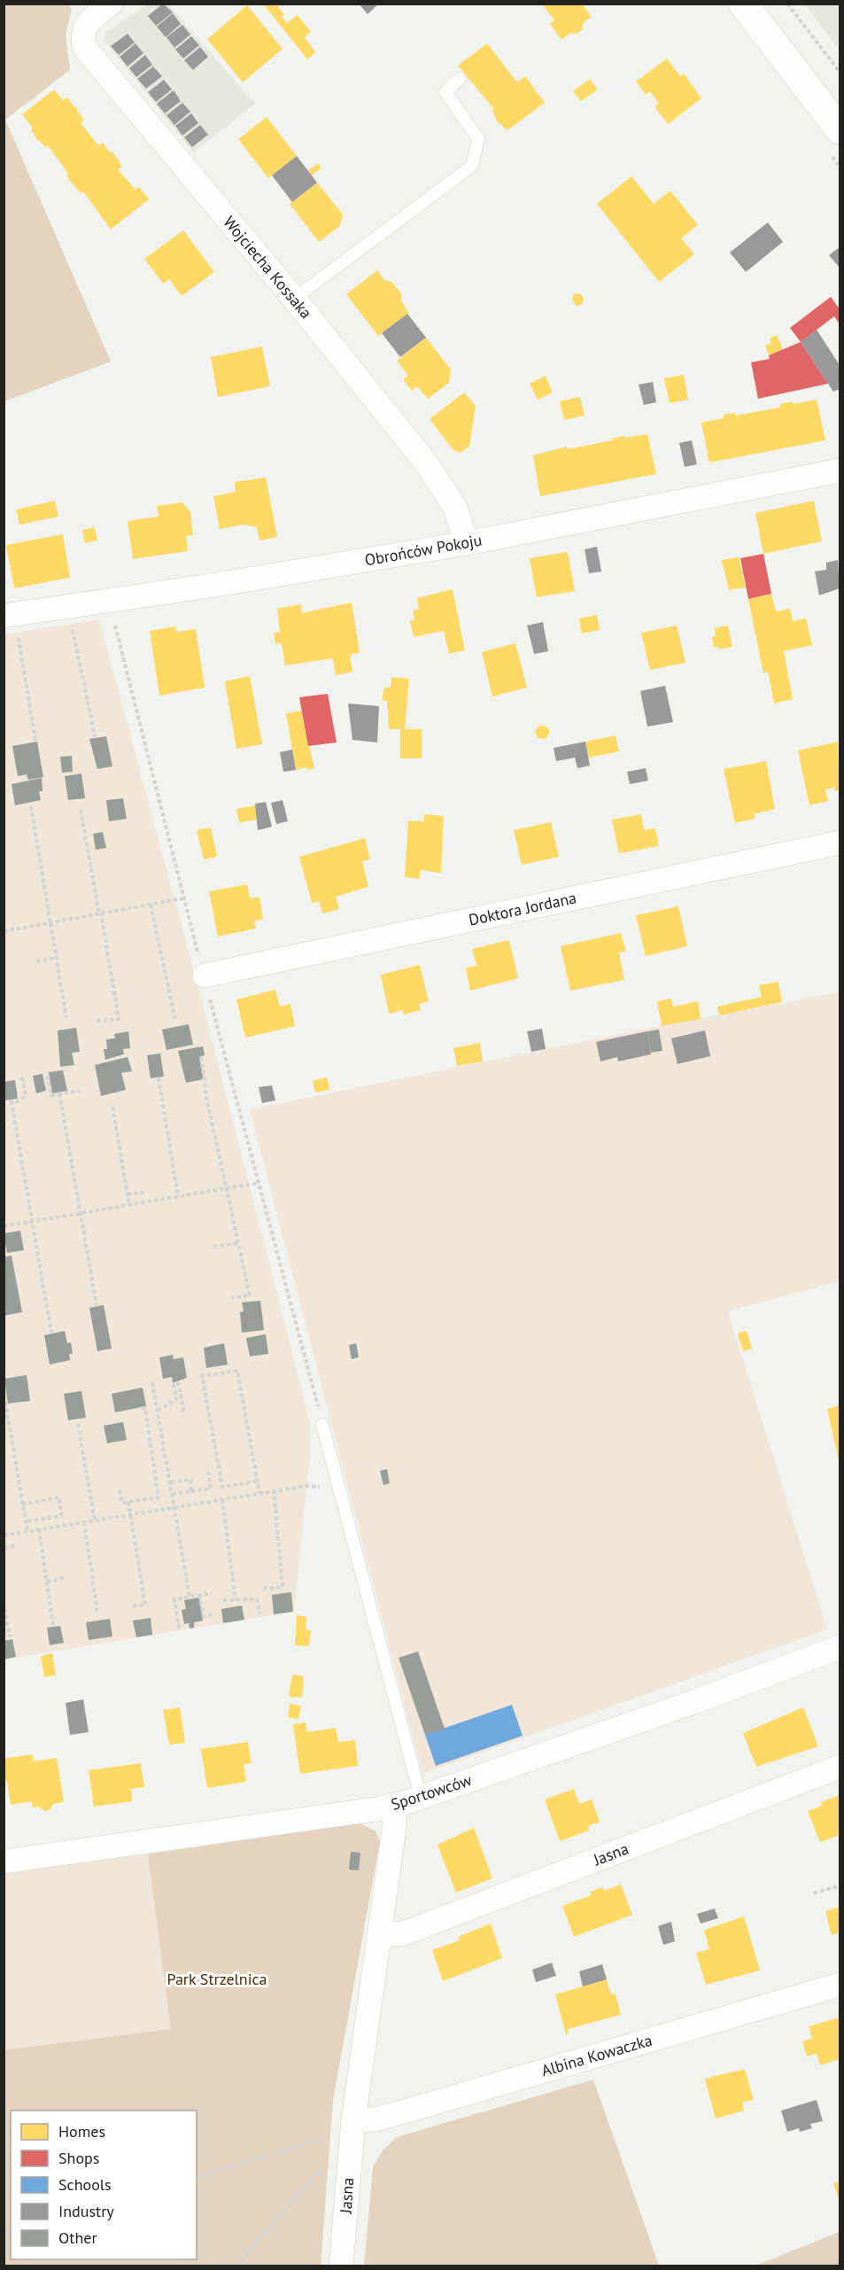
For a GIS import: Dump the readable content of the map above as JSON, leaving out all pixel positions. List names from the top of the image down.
{
  "streets": {
    "street": [
      "Wojciecha Kossaka",
      "Obrońców Pokoju",
      "Doktora Jordana",
      "Sportowców",
      "Jasna",
      "Albina Kowaczka"
    ]
  },
  "crossings": [
    ["Wojciecha Kossaka", "Obrońców Pokoju"],
    ["Sportowców", "Jasna"],
    ["Jasna", "Albina Kowaczka"]
  ],
  "parks": ["Park Strzelnica"],
  "legend": [
    "Homes",
    "Shops",
    "Schools",
    "Industry",
    "Other"
  ]
}
